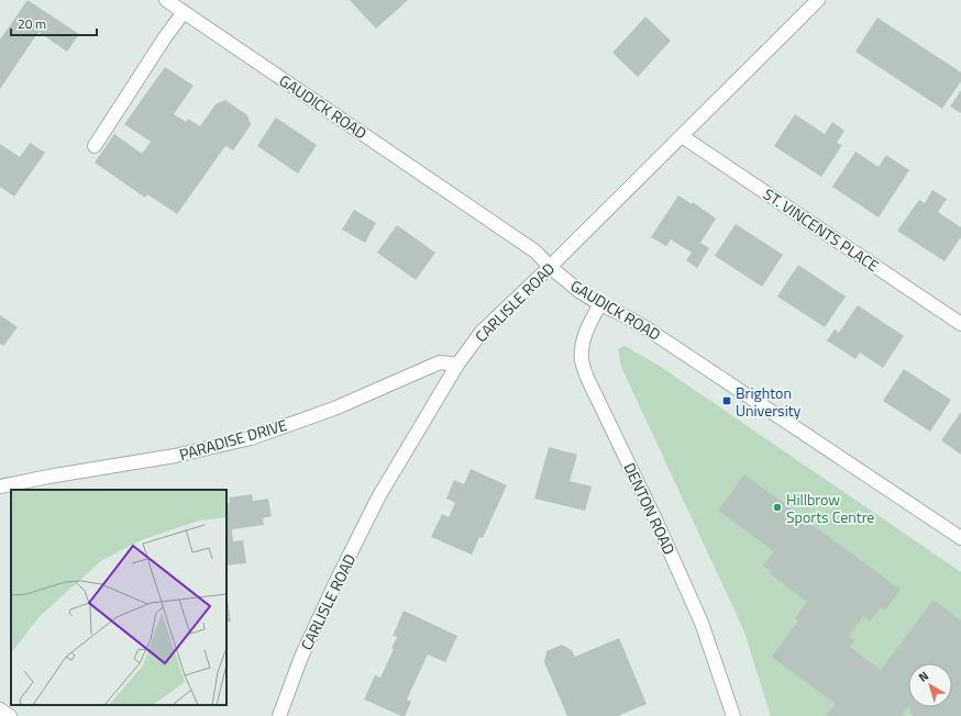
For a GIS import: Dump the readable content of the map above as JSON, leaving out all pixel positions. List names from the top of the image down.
{
  "streets": {
    "street": [
      "GAUDICK ROAD",
      "ST. VINCENTS PLACE",
      "CARLISLE ROAD",
      "PARADISE DRIVE",
      "DENTON ROAD"
    ]
  },
  "crossings": [
    ["GAUDICK ROAD", "CARLISLE ROAD"],
    ["GAUDICK ROAD", "DENTON ROAD"],
    ["ST. VINCENTS PLACE", "CARLISLE ROAD"],
    ["CARLISLE ROAD", "PARADISE DRIVE"]
  ],
  "places": {
    "transit": ["Brighton University"],
    "other": ["Hillbrow Sports Centre"]
  },
  "scale_bar": "20 m",
  "north": "top left"
}
